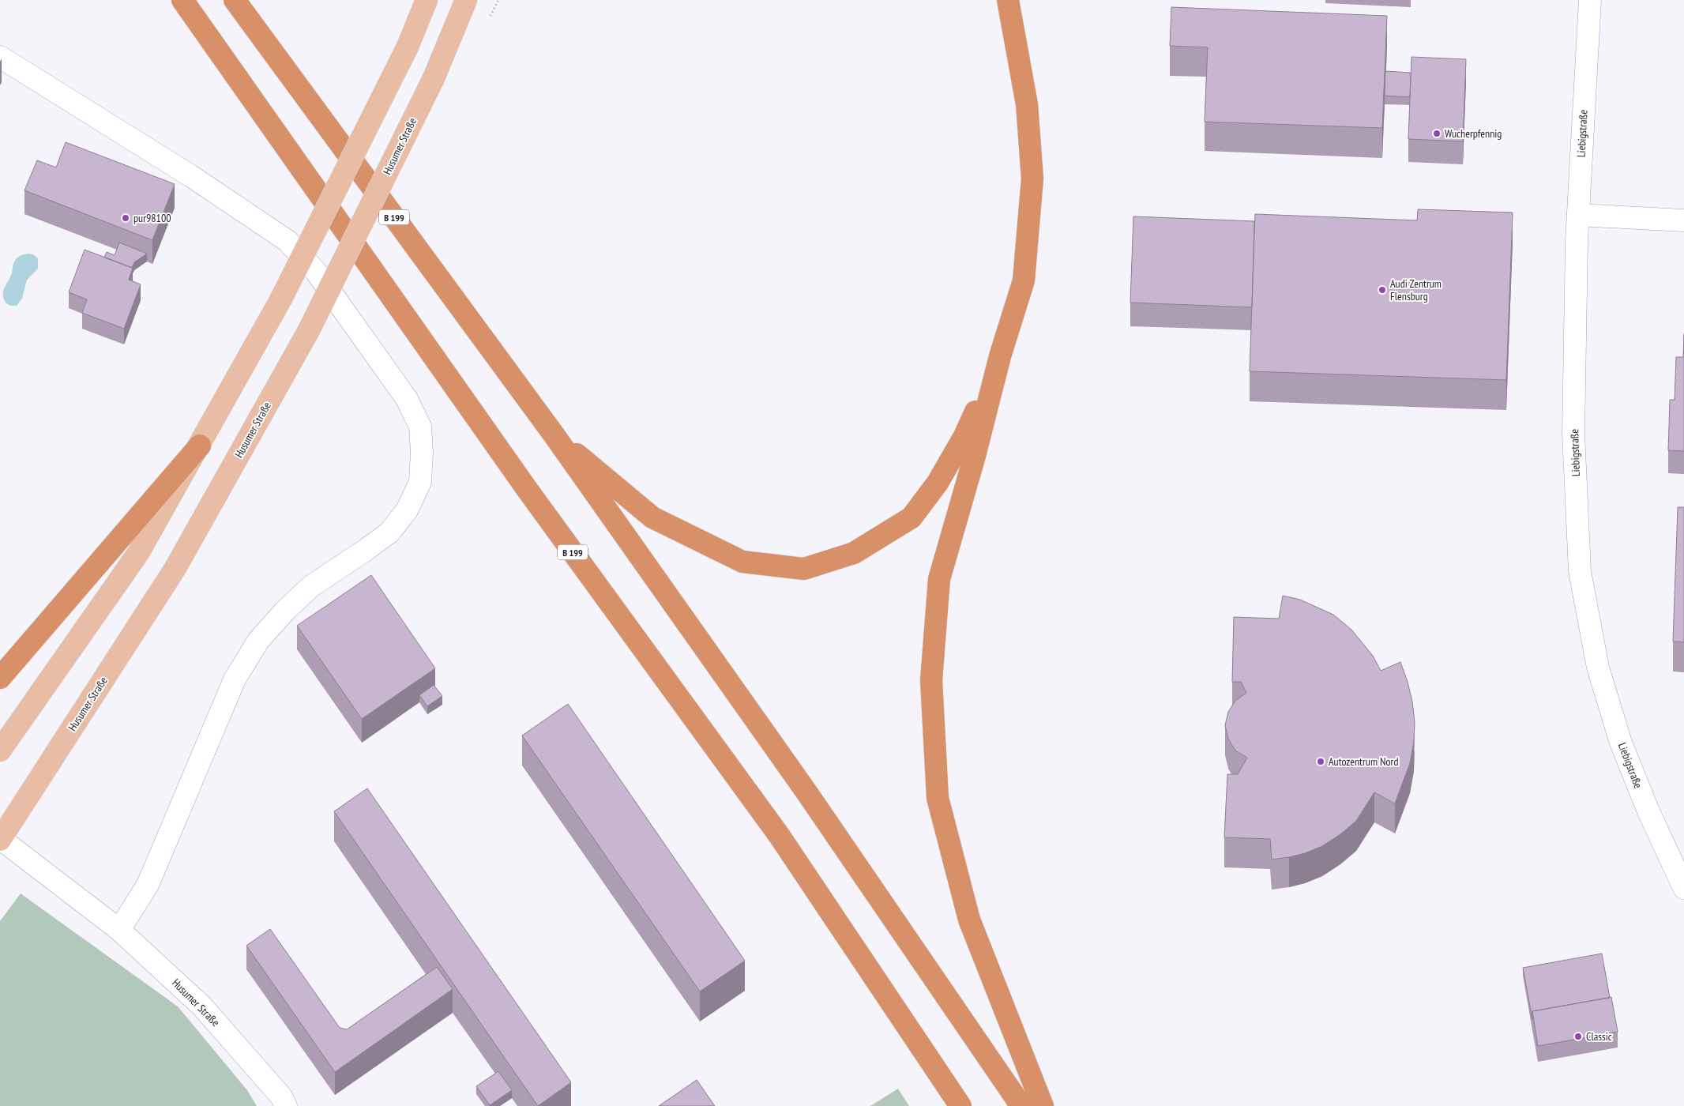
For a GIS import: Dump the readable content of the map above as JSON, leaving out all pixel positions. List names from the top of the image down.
{
  "streets": {
    "highway": ["B 199"],
    "main road": ["Husumer Straße"],
    "street": ["Liebigstraße"]
  },
  "places": [
    "Wucherpfennig",
    "pur98100",
    "Audi Zentrum Flensburg",
    "Autozentrum Nord",
    "Classic"
  ]
}
